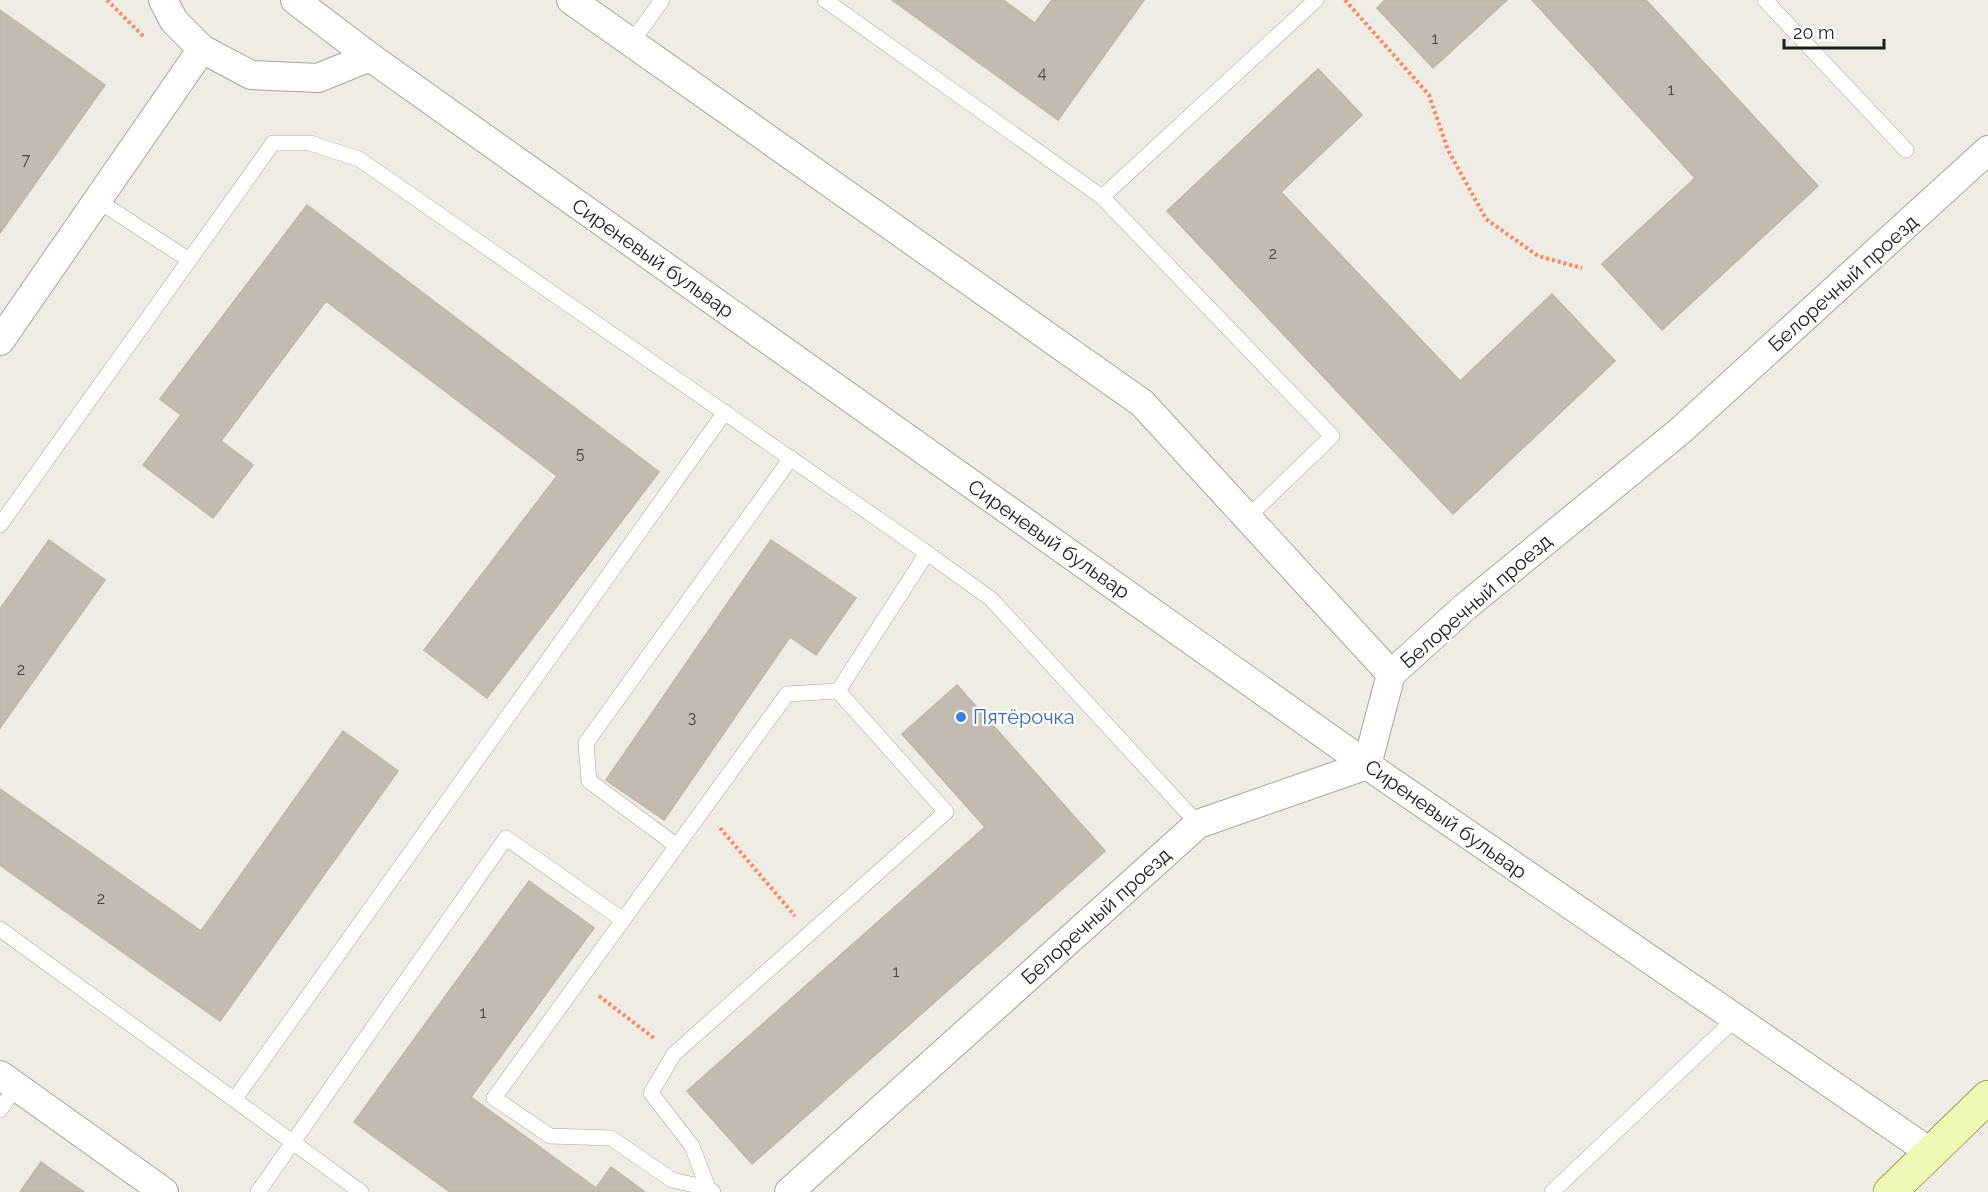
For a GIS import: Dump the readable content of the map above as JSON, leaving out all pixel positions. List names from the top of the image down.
{
  "streets": {
    "street": ["Сиреневый бульвар", "Белоречный проезд"]
  },
  "crossings": [
    ["Сиреневый бульвар", "Белоречный проезд"]
  ],
  "places": ["Пятёрочка"],
  "house_numbers": [
    "1",
    "4",
    "1",
    "7",
    "2",
    "5",
    "2",
    "3",
    "2",
    "1",
    "1"
  ],
  "scale_bar": "20 m"
}
